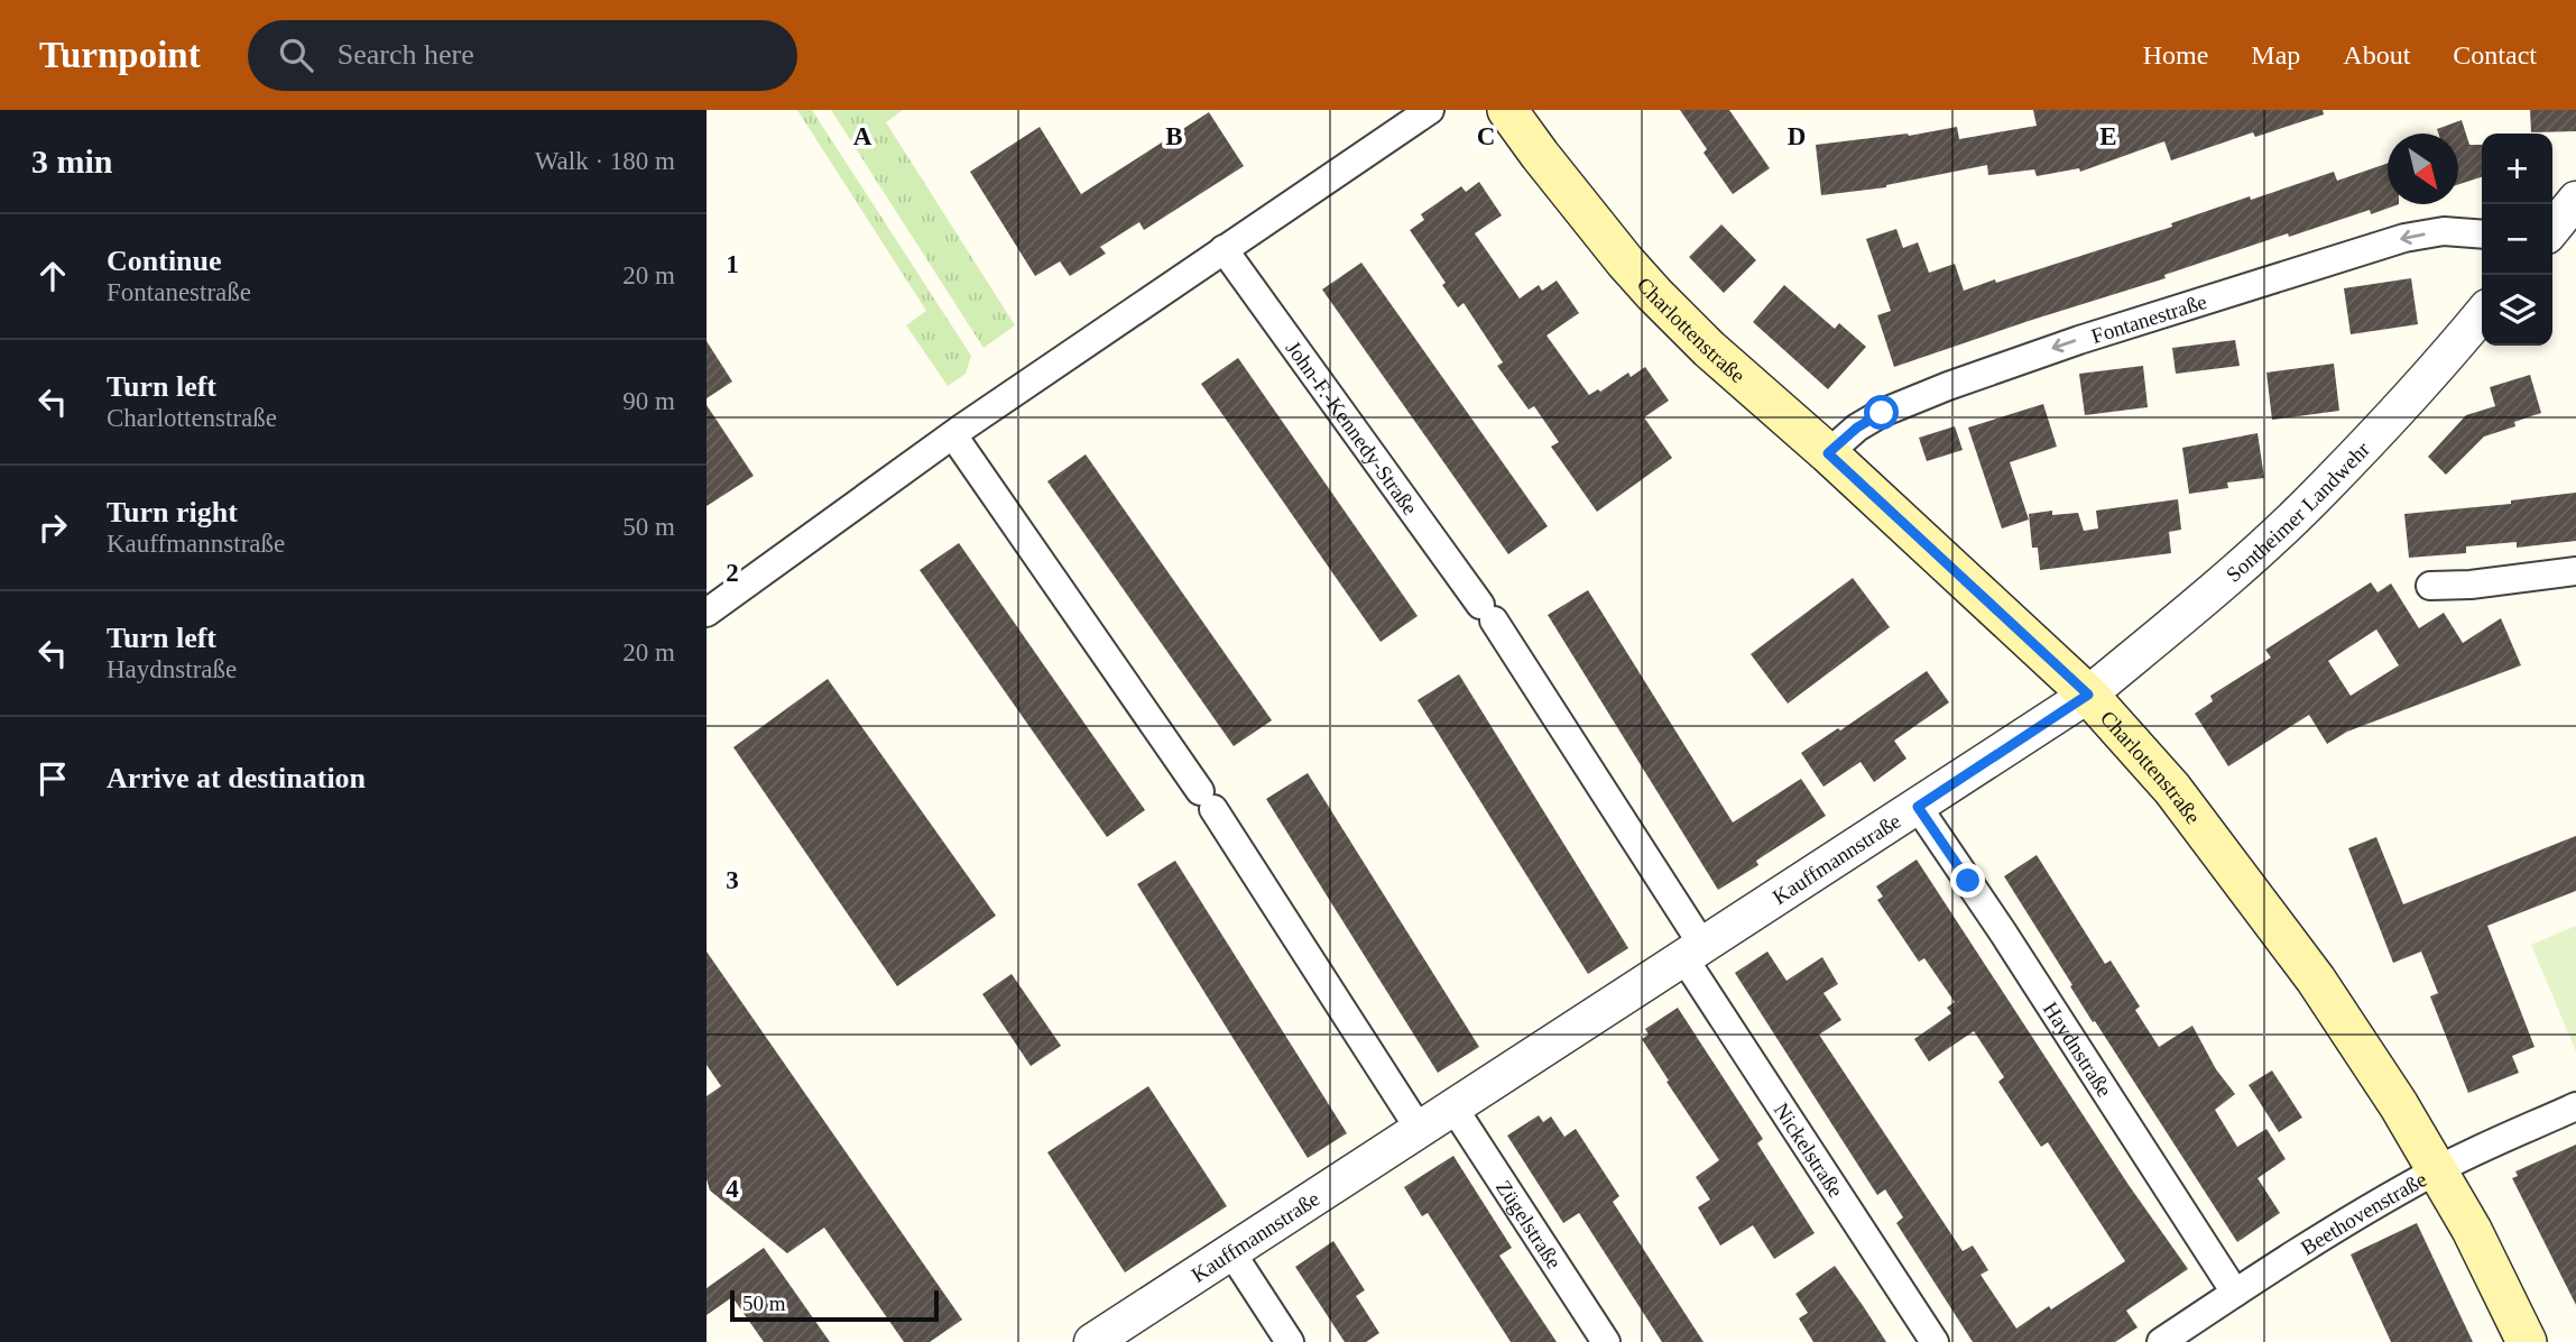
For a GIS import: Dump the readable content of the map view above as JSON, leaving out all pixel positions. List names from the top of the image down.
{
  "streets": {
    "main road": ["Charlottenstraße"],
    "street": [
      "Fontanestraße",
      "John-F.-Kennedy-Straße",
      "Sontheimer Landwehr",
      "Kauffmannstraße",
      "Haydnstraße",
      "Nickelstraße",
      "Beethovenstraße",
      "Zügelstraße"
    ]
  },
  "crossings": [
    ["Fontanestraße", "Charlottenstraße"],
    ["Charlottenstraße", "Sontheimer Landwehr"],
    ["Charlottenstraße", "Kauffmannstraße"],
    ["Charlottenstraße", "Beethovenstraße"],
    ["John-F.-Kennedy-Straße", "Kauffmannstraße"],
    ["John-F.-Kennedy-Straße", "Nickelstraße"],
    ["Sontheimer Landwehr", "Kauffmannstraße"],
    ["Kauffmannstraße", "Haydnstraße"],
    ["Kauffmannstraße", "Nickelstraße"],
    ["Kauffmannstraße", "Zügelstraße"],
    ["Haydnstraße", "Beethovenstraße"]
  ],
  "one_way": ["Fontanestraße"],
  "scale_bar": "50 m",
  "north": "bottom right",
  "page": {
    "header": "Turnpoint",
    "search": "Search here",
    "nav": [
      "Home",
      "Map",
      "About",
      "Contact"
    ],
    "heading": ["3 min", "Walk · 180 m"],
    "map_buttons": ["+", "−"],
    "list": [
      ["Continue", "Fontanestraße", "20 m"],
      ["Turn left", "Charlottenstraße", "90 m"],
      ["Turn right", "Kauffmannstraße", "50 m"],
      ["Turn left", "Haydnstraße", "20 m"],
      "Arrive at destination"
    ],
    "scale": "50 m"
  },
  "grid": {
    "columns": [
      "A",
      "B",
      "C",
      "D",
      "E"
    ],
    "rows": [
      "1",
      "2",
      "3",
      "4"
    ]
  }
}
